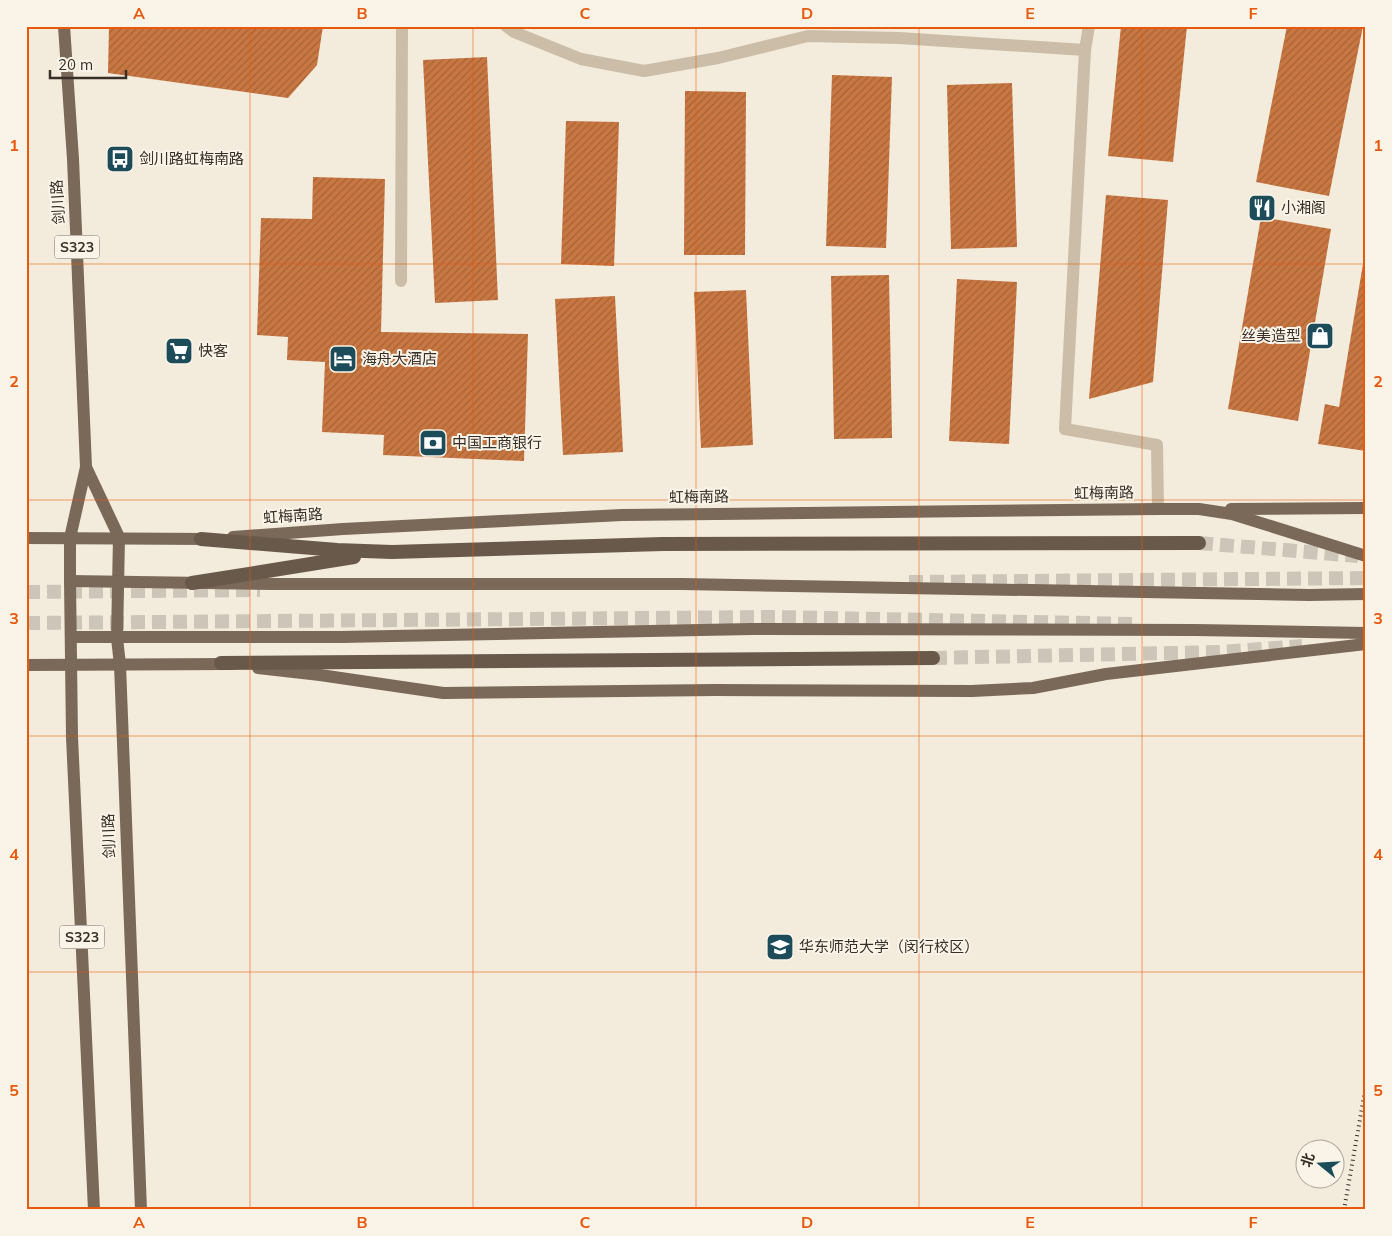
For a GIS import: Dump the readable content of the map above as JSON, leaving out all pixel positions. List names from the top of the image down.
{
  "streets": {
    "main road": ["剑川路", "S323", "虹梅南路"]
  },
  "crossings": [
    ["剑川路", "虹梅南路"]
  ],
  "places": {
    "bus stop": ["剑川路虹梅南路"],
    "restaurant": ["小湘阁"],
    "shop": ["丝美造型"],
    "supermarket": ["快客"],
    "hotel": ["海舟大酒店"],
    "bank": ["中国工商银行"],
    "school or university": ["华东师范大学（闵行校区）"]
  },
  "scale_bar": "20 m",
  "north": "left",
  "grid": {
    "columns": [
      "A",
      "B",
      "C",
      "D",
      "E",
      "F"
    ],
    "rows": [
      "1",
      "2",
      "3",
      "4",
      "5"
    ]
  }
}
